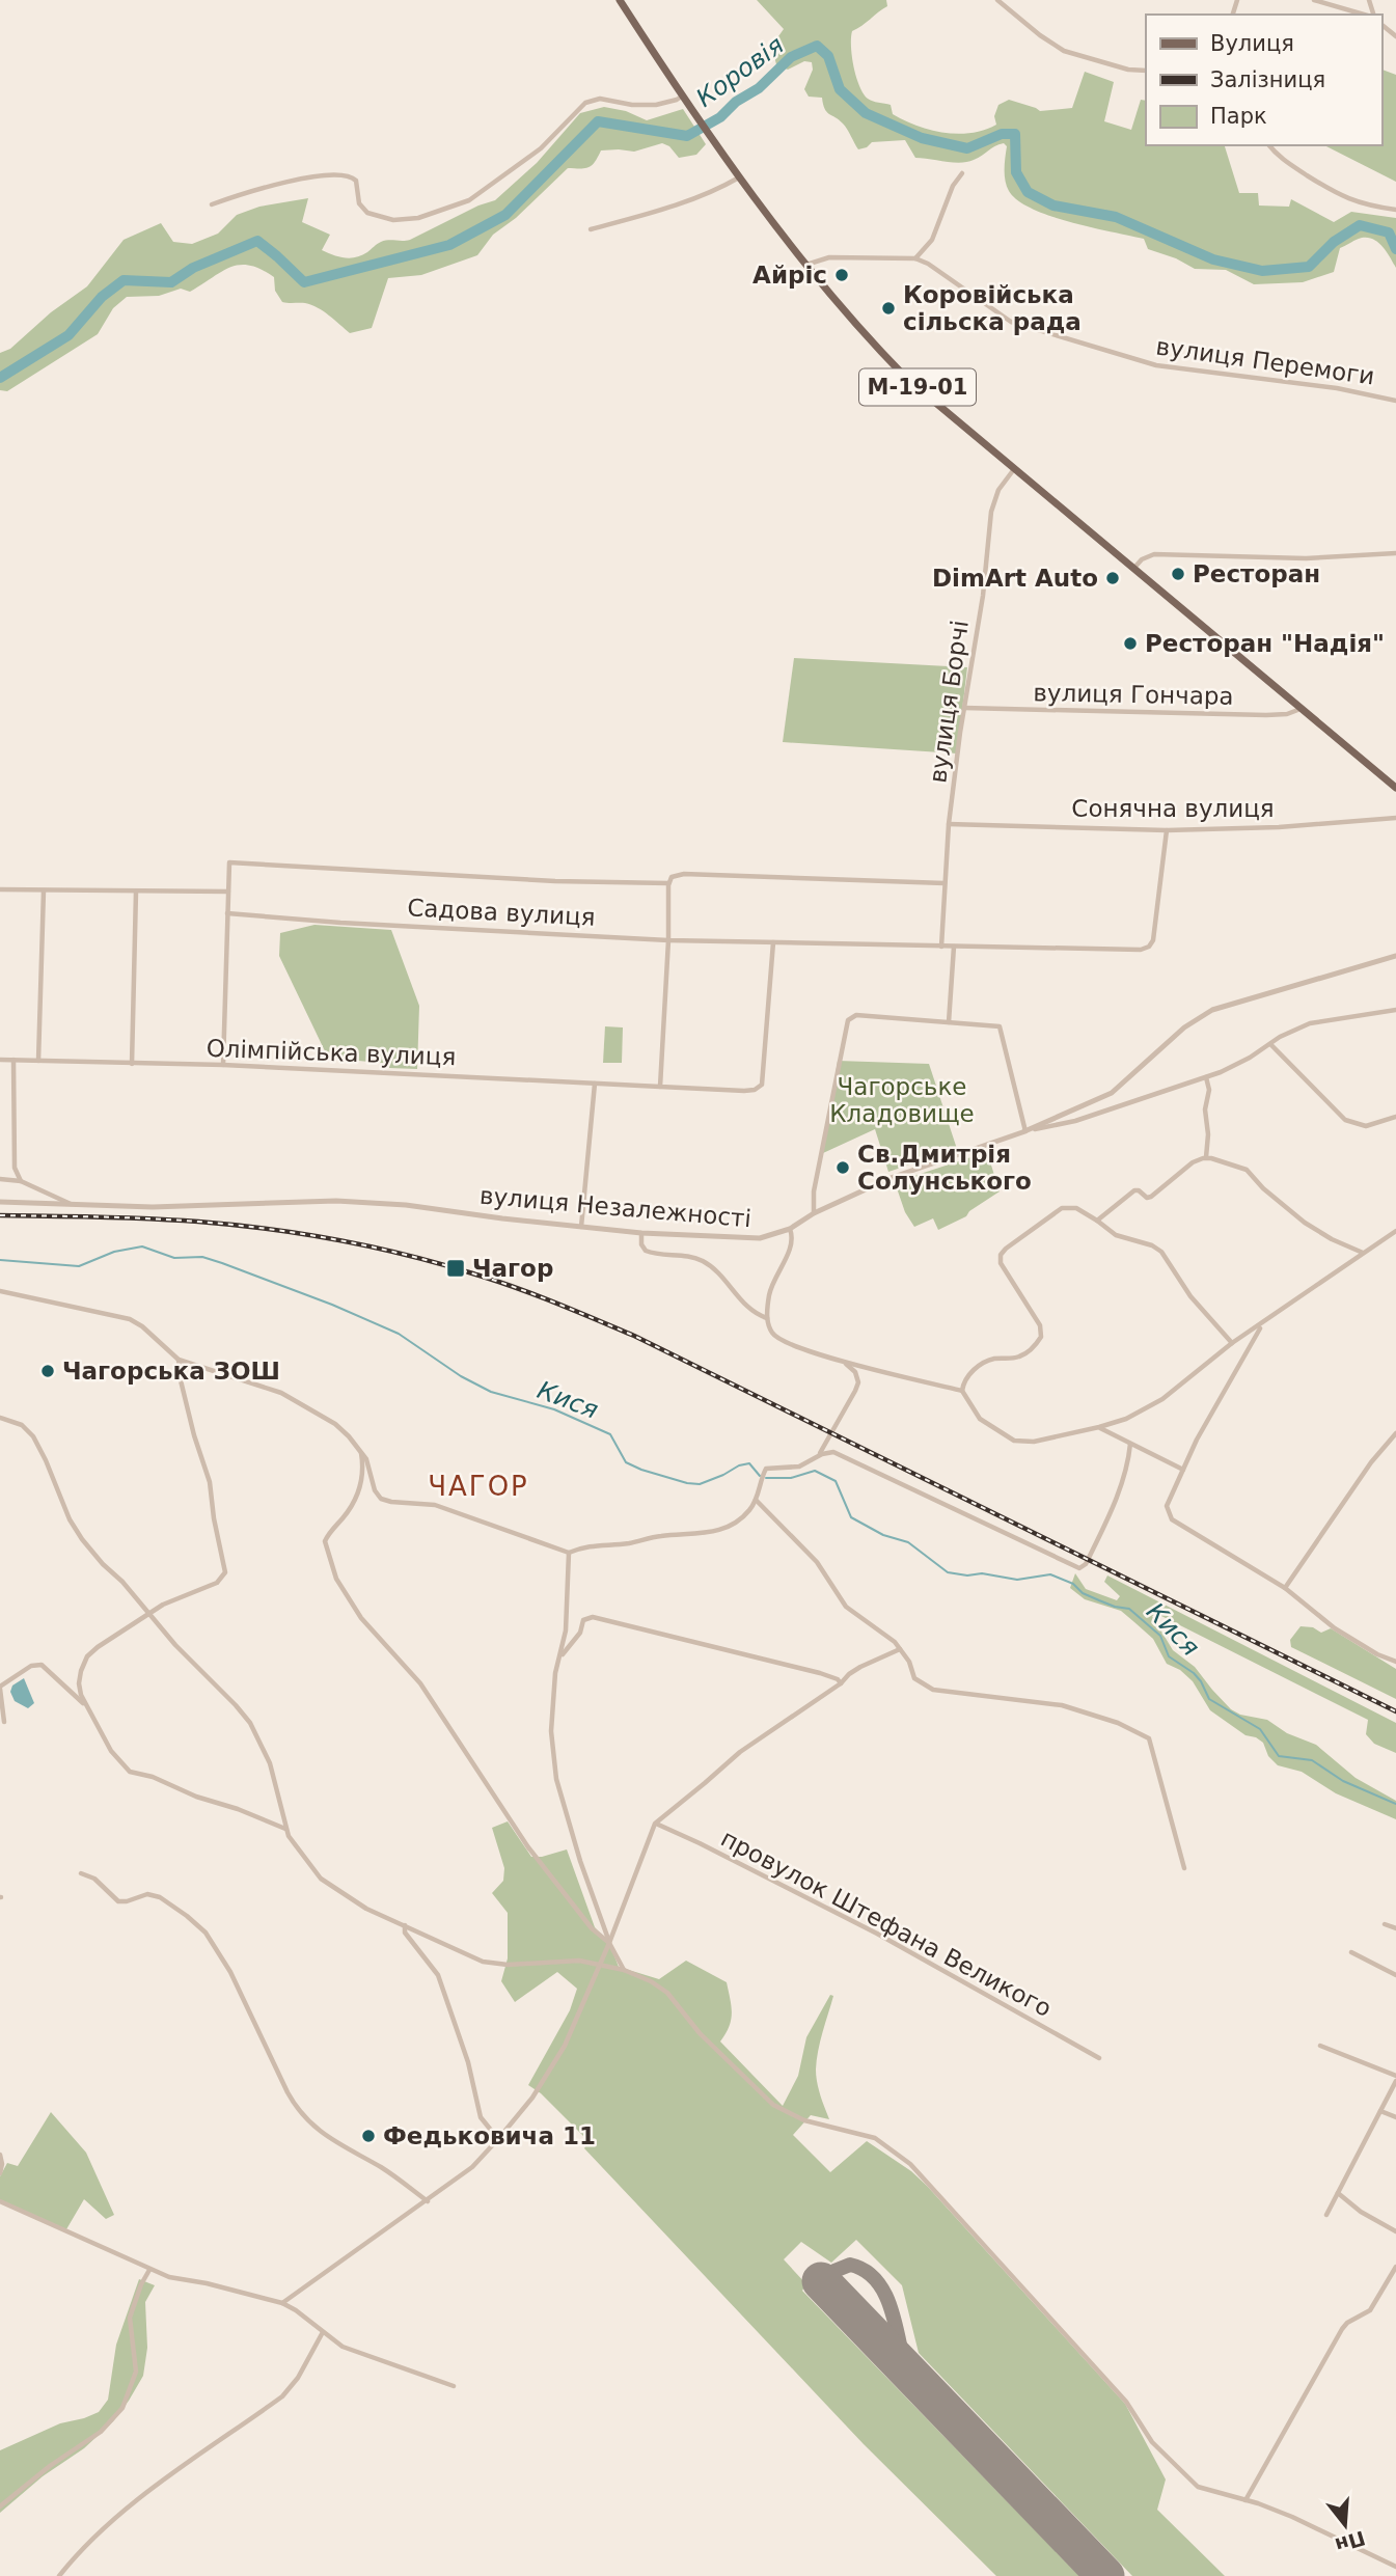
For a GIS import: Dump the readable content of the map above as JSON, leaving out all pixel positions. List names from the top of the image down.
{
  "streets": {
    "main road": ["М-19-01"],
    "street": [
      "вулиця Перемоги",
      "вулиця Гончара",
      "вулиця Борчі",
      "Сонячна вулиця",
      "Садова вулиця",
      "Олімпійська вулиця",
      "вулиця Незалежності",
      "провулок Штефана Великого"
    ]
  },
  "crossings": [
    ["вулиця Перемоги", "М-19-01"],
    ["М-19-01", "вулиця Гончара"],
    ["М-19-01", "вулиця Борчі"],
    ["вулиця Гончара", "вулиця Борчі"],
    ["вулиця Борчі", "Сонячна вулиця"],
    ["вулиця Борчі", "Садова вулиця"],
    ["Сонячна вулиця", "Садова вулиця"],
    ["Садова вулиця", "Олімпійська вулиця"]
  ],
  "districts": ["ЧАГОР"],
  "water": ["Коровія", "Кися"],
  "parks": ["Чагорське Кладовище"],
  "places": {
    "other": [
      "Айріс",
      "Коровійська сільска рада",
      "Ресторан",
      "DimArt Auto",
      "Ресторан \"Надія\"",
      "Св.Дмитрія Солунського",
      "Чагорська ЗОШ",
      "Федьковича 11"
    ],
    "transit": ["Чагор"]
  },
  "legend": ["Вулиця", "Залізниця", "Парк"],
  "north": "bottom"
}
